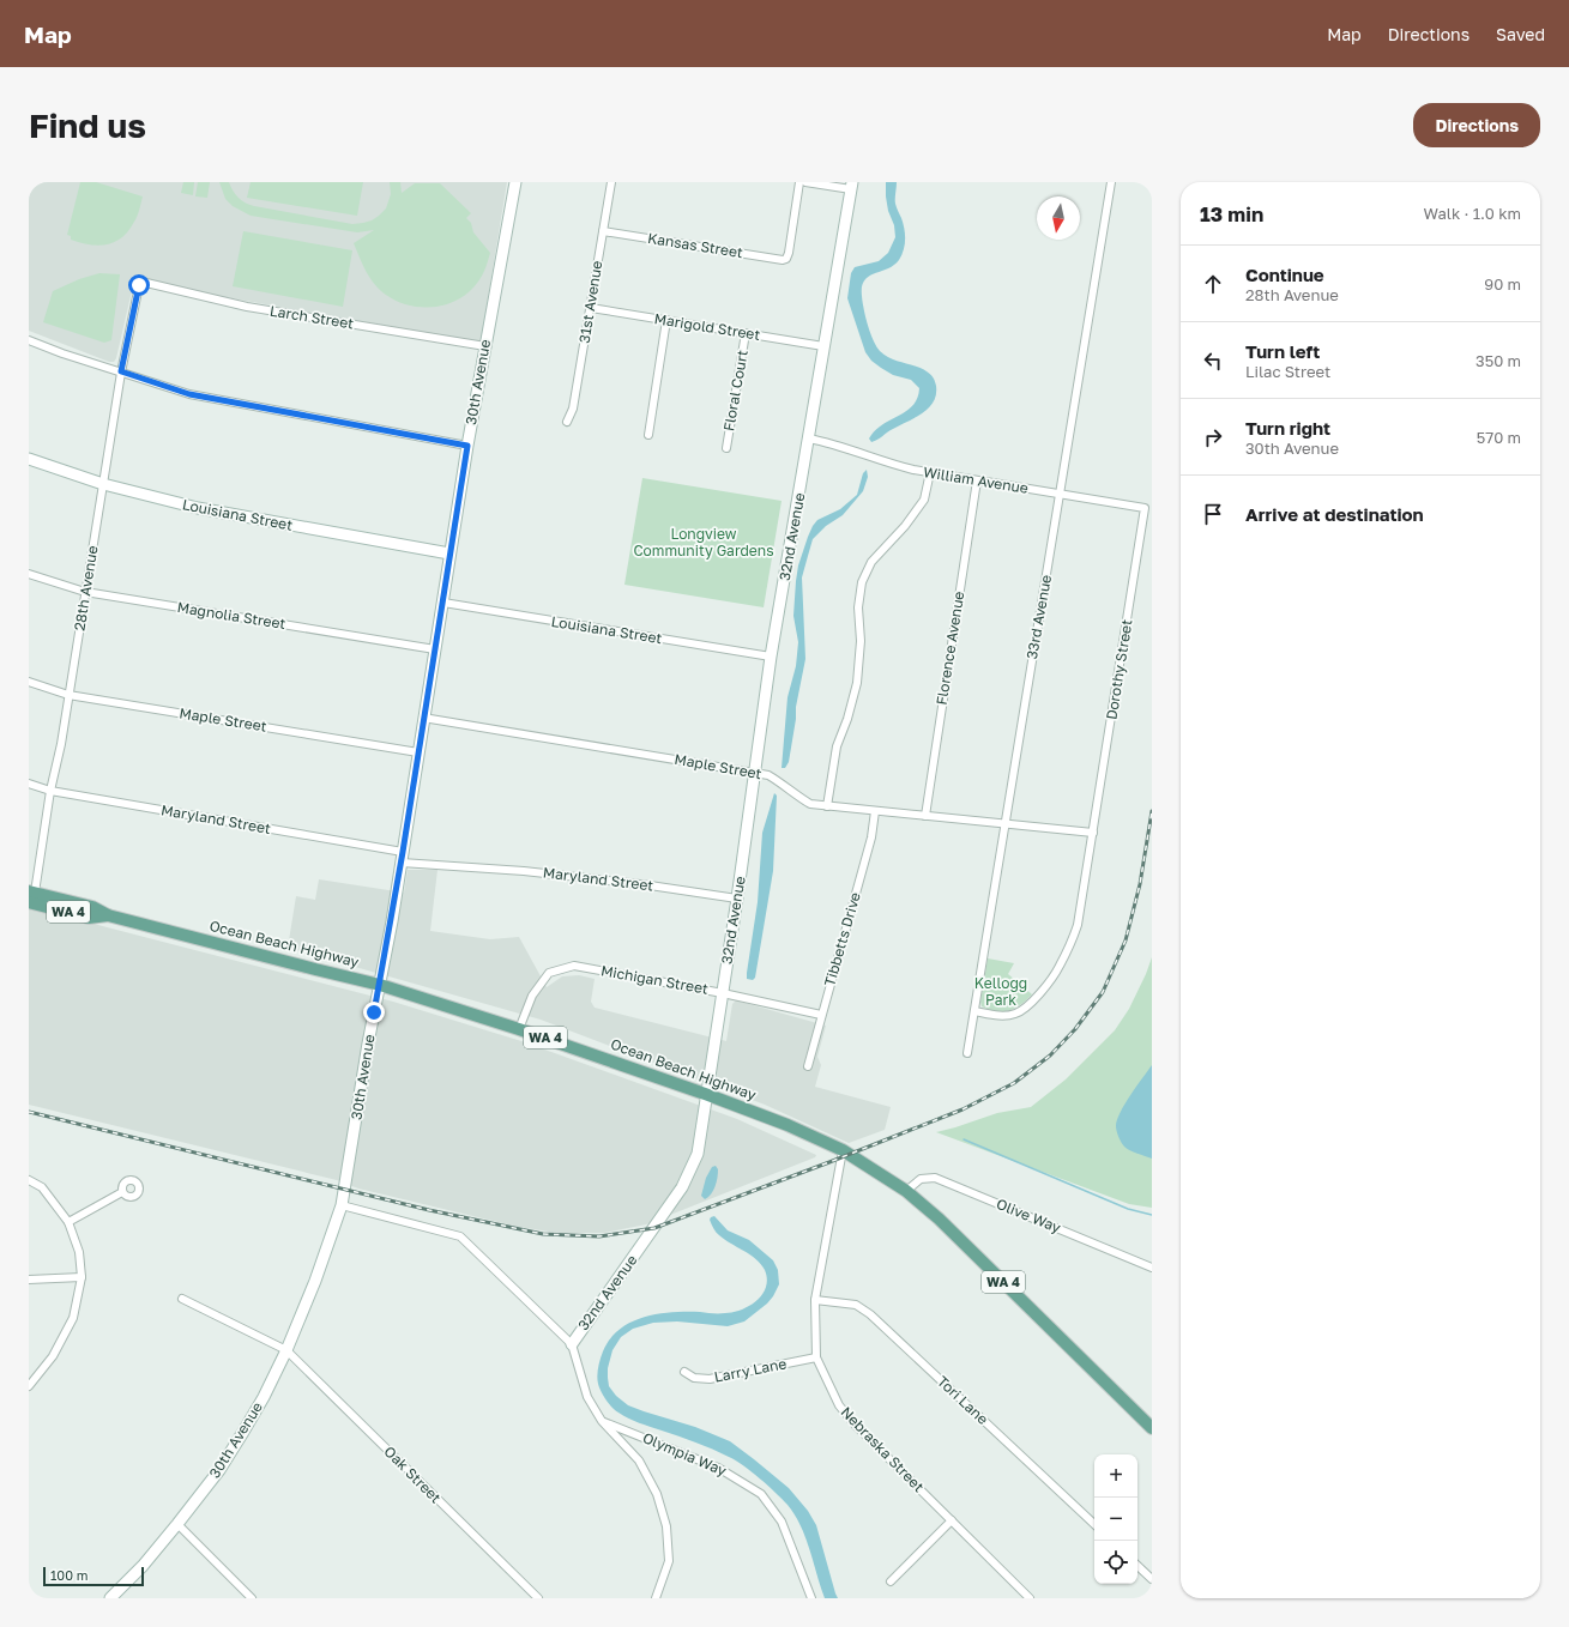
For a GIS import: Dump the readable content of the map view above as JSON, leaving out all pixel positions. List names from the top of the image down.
{
  "streets": {
    "main road": ["WA 4", "Ocean Beach Highway"],
    "street": [
      "Kansas Street",
      "31st Avenue",
      "Larch Street",
      "Marigold Street",
      "30th Avenue",
      "Floral Court",
      "William Avenue",
      "Louisiana Street",
      "32nd Avenue",
      "28th Avenue",
      "Magnolia Street",
      "33rd Avenue",
      "Florence Avenue",
      "Dorothy Street",
      "Maple Street",
      "Maryland Street",
      "Tibbetts Drive",
      "Michigan Street",
      "Olive Way",
      "Larry Lane",
      "Tori Lane",
      "Nebraska Street",
      "Olympia Way",
      "Oak Street"
    ]
  },
  "crossings": [
    ["Kansas Street", "31st Avenue"],
    ["31st Avenue", "Marigold Street"],
    ["Larch Street", "30th Avenue"],
    ["Larch Street", "28th Avenue"],
    ["Marigold Street", "Floral Court"],
    ["Marigold Street", "32nd Avenue"],
    ["30th Avenue", "Louisiana Street"],
    ["30th Avenue", "Magnolia Street"],
    ["30th Avenue", "Maple Street"],
    ["30th Avenue", "Maryland Street"],
    ["30th Avenue", "Ocean Beach Highway"],
    ["30th Avenue", "Oak Street"],
    ["William Avenue", "32nd Avenue"],
    ["William Avenue", "33rd Avenue"],
    ["William Avenue", "Florence Avenue"],
    ["William Avenue", "Dorothy Street"],
    ["Louisiana Street", "32nd Avenue"],
    ["Louisiana Street", "28th Avenue"],
    ["32nd Avenue", "Maple Street"],
    ["32nd Avenue", "Maryland Street"],
    ["32nd Avenue", "Ocean Beach Highway"],
    ["32nd Avenue", "Michigan Street"],
    ["32nd Avenue", "Olympia Way"],
    ["28th Avenue", "Magnolia Street"],
    ["28th Avenue", "Maple Street"],
    ["28th Avenue", "Maryland Street"],
    ["28th Avenue", "Ocean Beach Highway"],
    ["33rd Avenue", "Dorothy Street"],
    ["33rd Avenue", "Maple Street"],
    ["Florence Avenue", "Maple Street"],
    ["Dorothy Street", "Maple Street"],
    ["Maple Street", "Tibbetts Drive"],
    ["Tibbetts Drive", "Michigan Street"],
    ["Ocean Beach Highway", "Michigan Street"],
    ["Ocean Beach Highway", "Olive Way"],
    ["Ocean Beach Highway", "Nebraska Street"],
    ["Larry Lane", "Nebraska Street"],
    ["Tori Lane", "Nebraska Street"]
  ],
  "parks": ["Longview Community Gardens", "Kellogg Park"],
  "scale_bar": "100 m",
  "north": "bottom",
  "page": {
    "header": "Map",
    "nav": ["Map", "Directions", "Saved"],
    "buttons": "Directions",
    "title": "Find us",
    "heading": ["13 min", "Walk · 1.0 km"],
    "list": [
      ["Continue", "28th Avenue", "90 m"],
      ["Turn left", "Lilac Street", "350 m"],
      ["Turn right", "30th Avenue", "570 m"],
      "Arrive at destination"
    ],
    "map_buttons": ["+", "−"],
    "scale": "100 m"
  }
}
